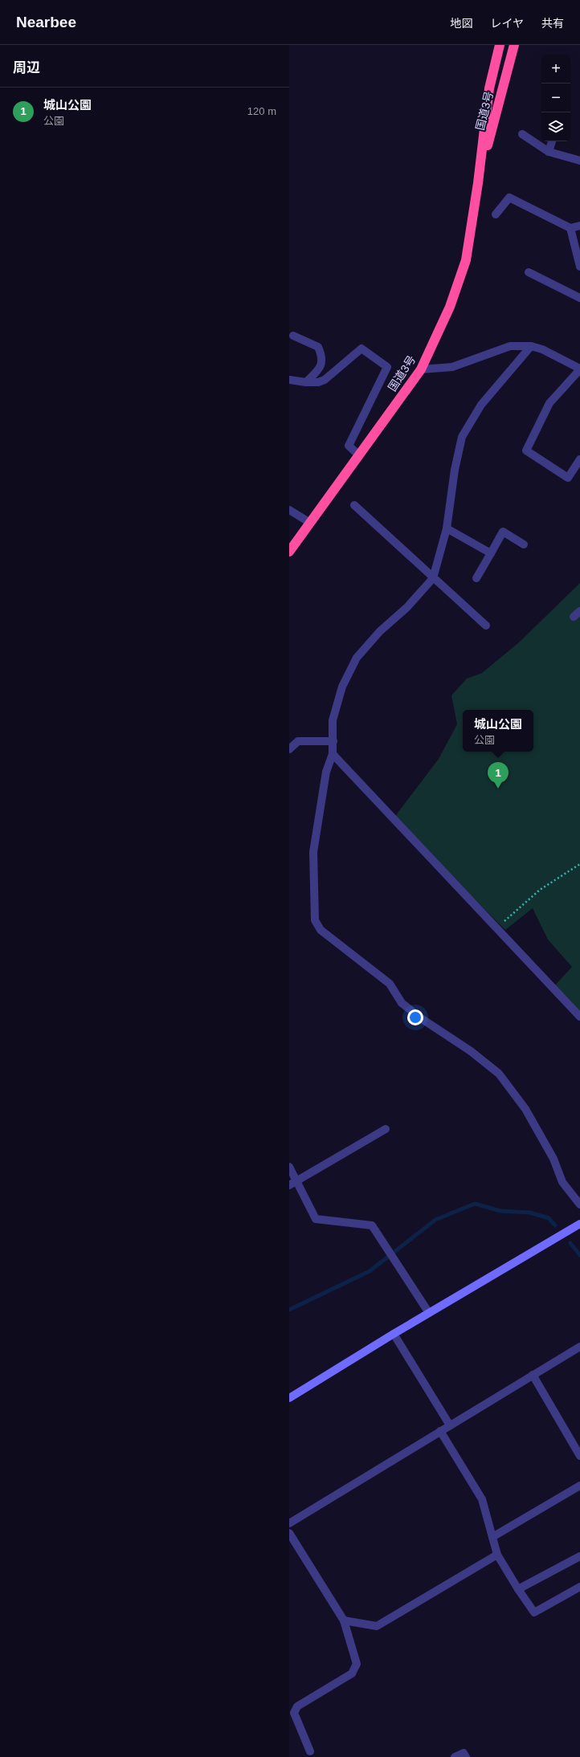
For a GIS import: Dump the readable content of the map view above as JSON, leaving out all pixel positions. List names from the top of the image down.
{
  "streets": {
    "highway": ["国道3号"]
  },
  "page": {
    "header": "Nearbee",
    "nav": ["地図", "レイヤ", "共有"],
    "heading": "周辺",
    "map_buttons": ["+", "−"],
    "list": [
      {
        "mark": "1",
        "name": "城山公園",
        "note": "公園",
        "value": "120 m"
      }
    ],
    "popup": ["城山公園", "公園"],
    "pins": "1"
  }
}
